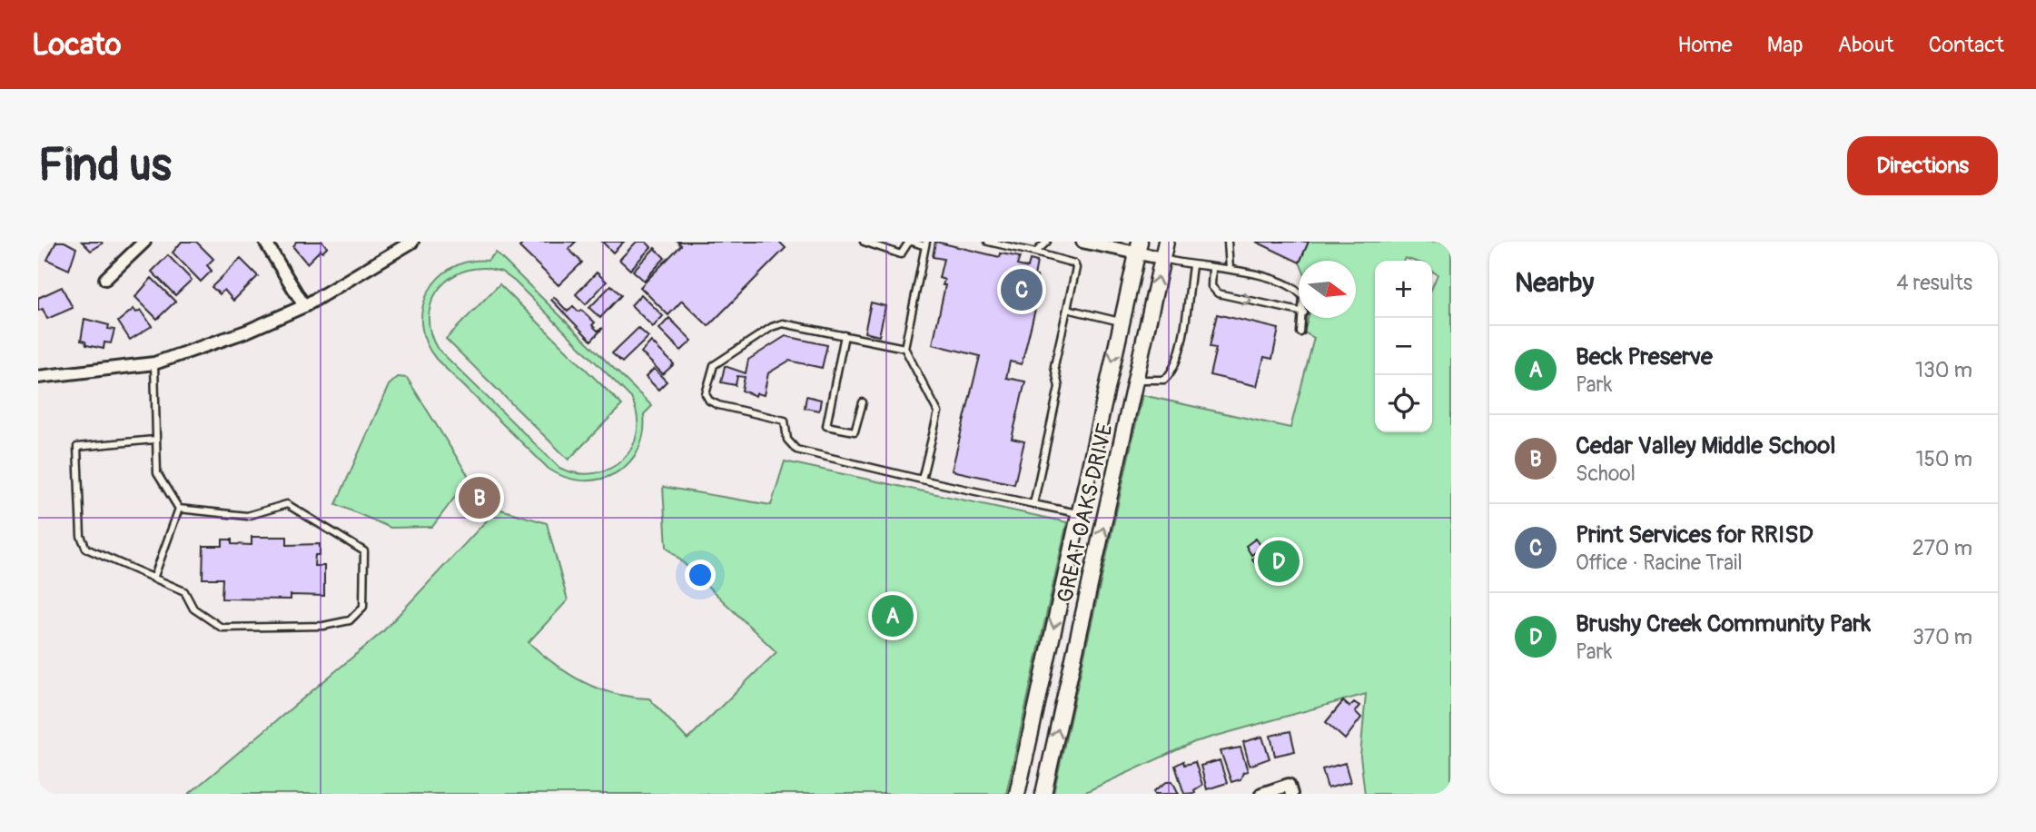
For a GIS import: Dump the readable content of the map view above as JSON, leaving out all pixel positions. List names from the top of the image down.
{
  "streets": {
    "street": ["GREAT OAKS DRIVE"]
  },
  "north": "right",
  "page": {
    "header": "Locato",
    "nav": [
      "Home",
      "Map",
      "About",
      "Contact"
    ],
    "buttons": "Directions",
    "title": "Find us",
    "heading": ["Nearby", "4 results"],
    "map_buttons": ["+", "−"],
    "pins": [
      "C",
      "B",
      "D",
      "A"
    ],
    "list": [
      {
        "mark": "A",
        "name": "Beck Preserve",
        "note": "Park",
        "value": "130 m"
      },
      {
        "mark": "B",
        "name": "Cedar Valley Middle School",
        "note": "School",
        "value": "150 m"
      },
      {
        "mark": "C",
        "name": "Print Services for RRISD",
        "note": "Office · Racine Trail",
        "value": "270 m"
      },
      {
        "mark": "D",
        "name": "Brushy Creek Community Park",
        "note": "Park",
        "value": "370 m"
      }
    ]
  }
}
